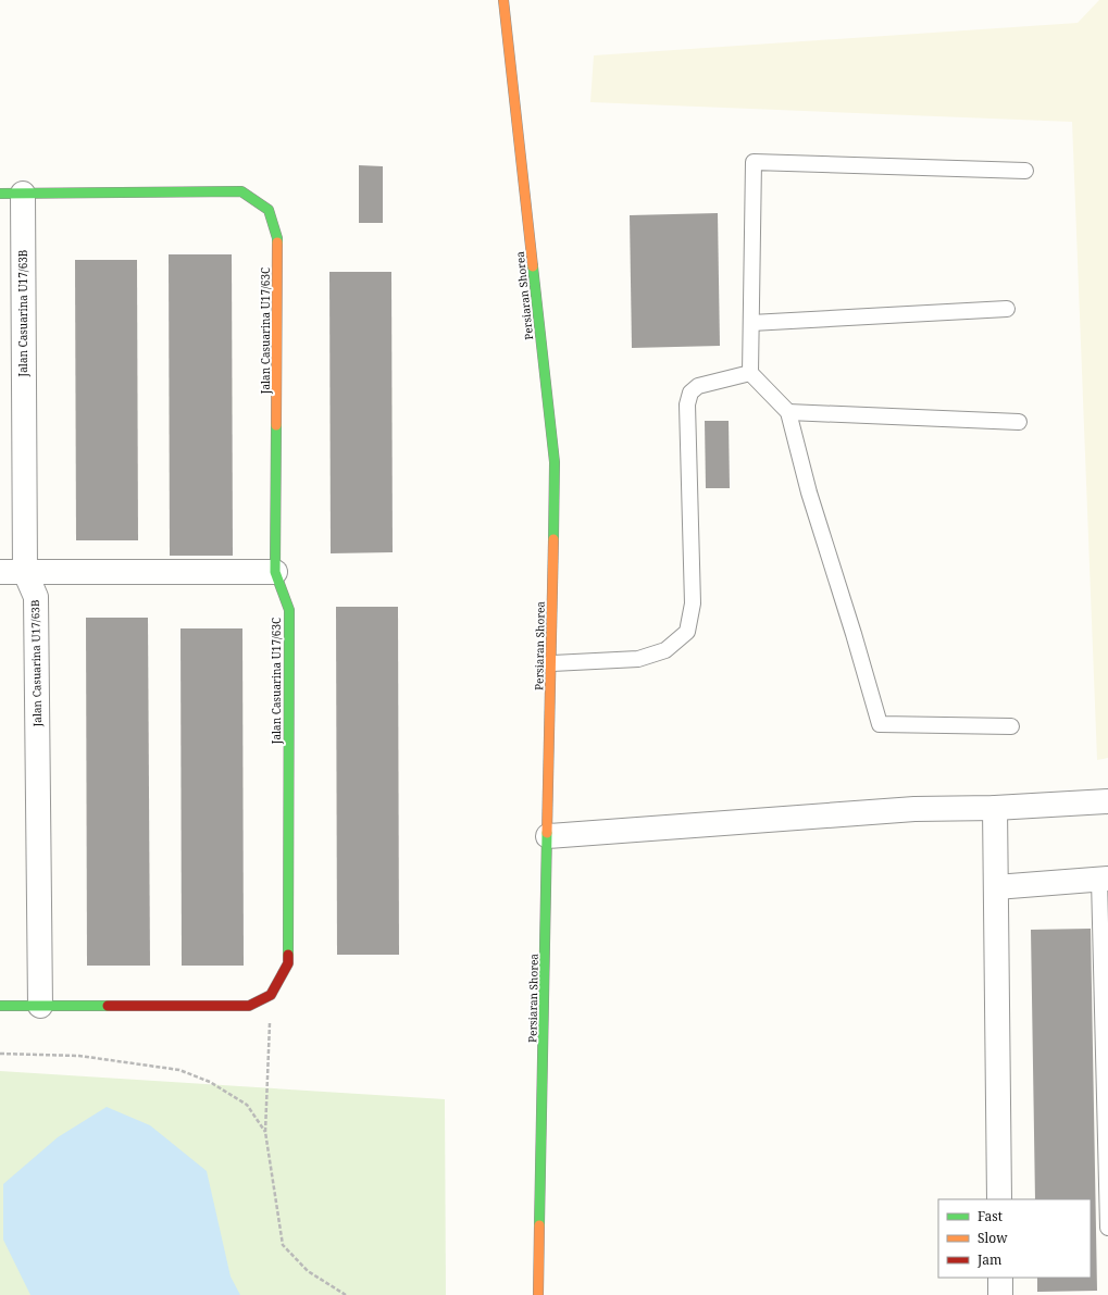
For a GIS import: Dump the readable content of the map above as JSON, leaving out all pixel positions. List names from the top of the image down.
{
  "streets": {
    "street": ["Persiaran Shorea", "Jalan Casuarina U17/63B", "Jalan Casuarina U17/63C"]
  },
  "crossings": [
    ["Jalan Casuarina U17/63B", "Jalan Casuarina U17/63C"]
  ],
  "legend": ["Fast", "Slow", "Jam"]
}
